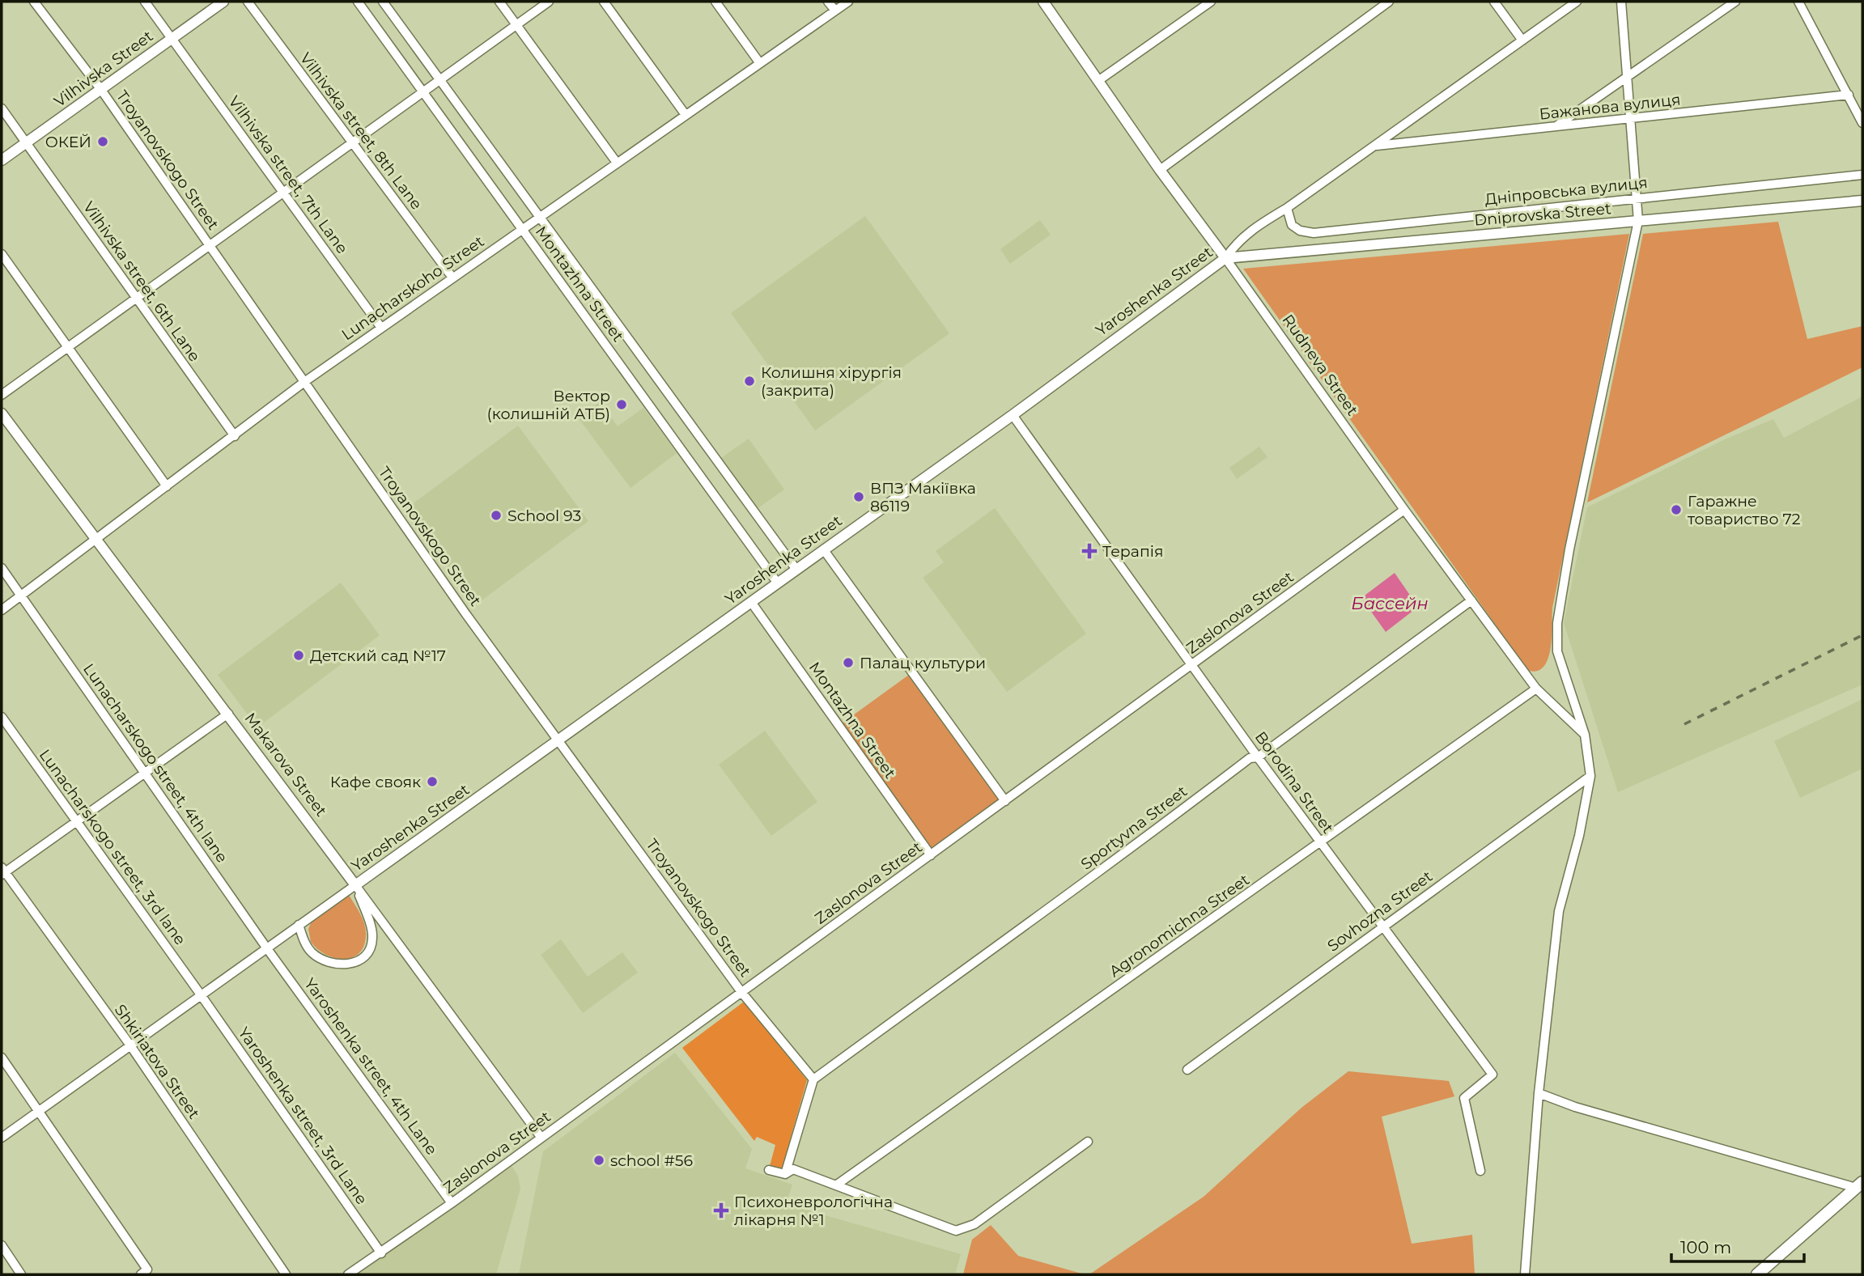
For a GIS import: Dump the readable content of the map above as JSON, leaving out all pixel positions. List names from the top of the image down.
{
  "streets": {
    "street": [
      "Vilhivska Street",
      "Бажанова вулиця",
      "Vilhivska street, 8th Lane",
      "Troyanovskogo Street",
      "Vilhivska street, 7th Lane",
      "Дніпровська вулиця",
      "Dniprovska Street",
      "Vilhivska street, 6th Lane",
      "Montazhna Street",
      "Lunacharskoho Street",
      "Yaroshenka Street",
      "Rudneva Street",
      "Zaslonova Street",
      "Lunacharskogo street, 4th lane",
      "Makarova Street",
      "Borodina Street",
      "Sportyvna Street",
      "Lunacharskogo street, 3rd lane",
      "Sovhozna Street",
      "Agronomichna Street",
      "Shkiriatova Street",
      "Yaroshenka street, 4th Lane",
      "Yaroshenka street, 3rd Lane"
    ]
  },
  "crossings": [
    ["Vilhivska Street", "Troyanovskogo Street"],
    ["Vilhivska Street", "Vilhivska street, 7th Lane"],
    ["Vilhivska Street", "Vilhivska street, 6th Lane"],
    ["Бажанова вулиця", "Yaroshenka Street"],
    ["Vilhivska street, 8th Lane", "Lunacharskoho Street"],
    ["Troyanovskogo Street", "Lunacharskoho Street"],
    ["Troyanovskogo Street", "Yaroshenka Street"],
    ["Troyanovskogo Street", "Zaslonova Street"],
    ["Troyanovskogo Street", "Sportyvna Street"],
    ["Vilhivska street, 7th Lane", "Lunacharskoho Street"],
    ["Дніпровська вулиця", "Yaroshenka Street"],
    ["Dniprovska Street", "Yaroshenka Street"],
    ["Dniprovska Street", "Rudneva Street"],
    ["Vilhivska street, 6th Lane", "Lunacharskoho Street"],
    ["Montazhna Street", "Lunacharskoho Street"],
    ["Montazhna Street", "Yaroshenka Street"],
    ["Montazhna Street", "Zaslonova Street"],
    ["Lunacharskoho Street", "Lunacharskogo street, 4th lane"],
    ["Lunacharskoho Street", "Makarova Street"],
    ["Yaroshenka Street", "Rudneva Street"],
    ["Yaroshenka Street", "Lunacharskogo street, 4th lane"],
    ["Yaroshenka Street", "Makarova Street"],
    ["Yaroshenka Street", "Borodina Street"],
    ["Yaroshenka Street", "Lunacharskogo street, 3rd lane"],
    ["Yaroshenka Street", "Shkiriatova Street"],
    ["Yaroshenka Street", "Yaroshenka street, 4th Lane"],
    ["Yaroshenka Street", "Yaroshenka street, 3rd Lane"],
    ["Rudneva Street", "Zaslonova Street"],
    ["Rudneva Street", "Sportyvna Street"],
    ["Rudneva Street", "Agronomichna Street"],
    ["Zaslonova Street", "Makarova Street"],
    ["Zaslonova Street", "Borodina Street"],
    ["Zaslonova Street", "Yaroshenka street, 4th Lane"],
    ["Zaslonova Street", "Yaroshenka street, 3rd Lane"],
    ["Lunacharskogo street, 4th lane", "Yaroshenka street, 4th Lane"],
    ["Borodina Street", "Sportyvna Street"],
    ["Borodina Street", "Sovhozna Street"],
    ["Borodina Street", "Agronomichna Street"],
    ["Lunacharskogo street, 3rd lane", "Yaroshenka street, 3rd Lane"]
  ],
  "water": ["Бассейн"],
  "places": {
    "other": [
      "ОКЕЙ",
      "Колишня хірургія (закрита)",
      "Вектор (колишній АТБ)",
      "ВПЗ Макіївка 86119",
      "Гаражне товариство 72",
      "School 93",
      "Детский сад №17",
      "Палац культури",
      "Кафе свояк",
      "school #56"
    ],
    "health": ["Терапія", "Психоневрологічна лікарня №1"]
  },
  "scale_bar": "100 m"
}
